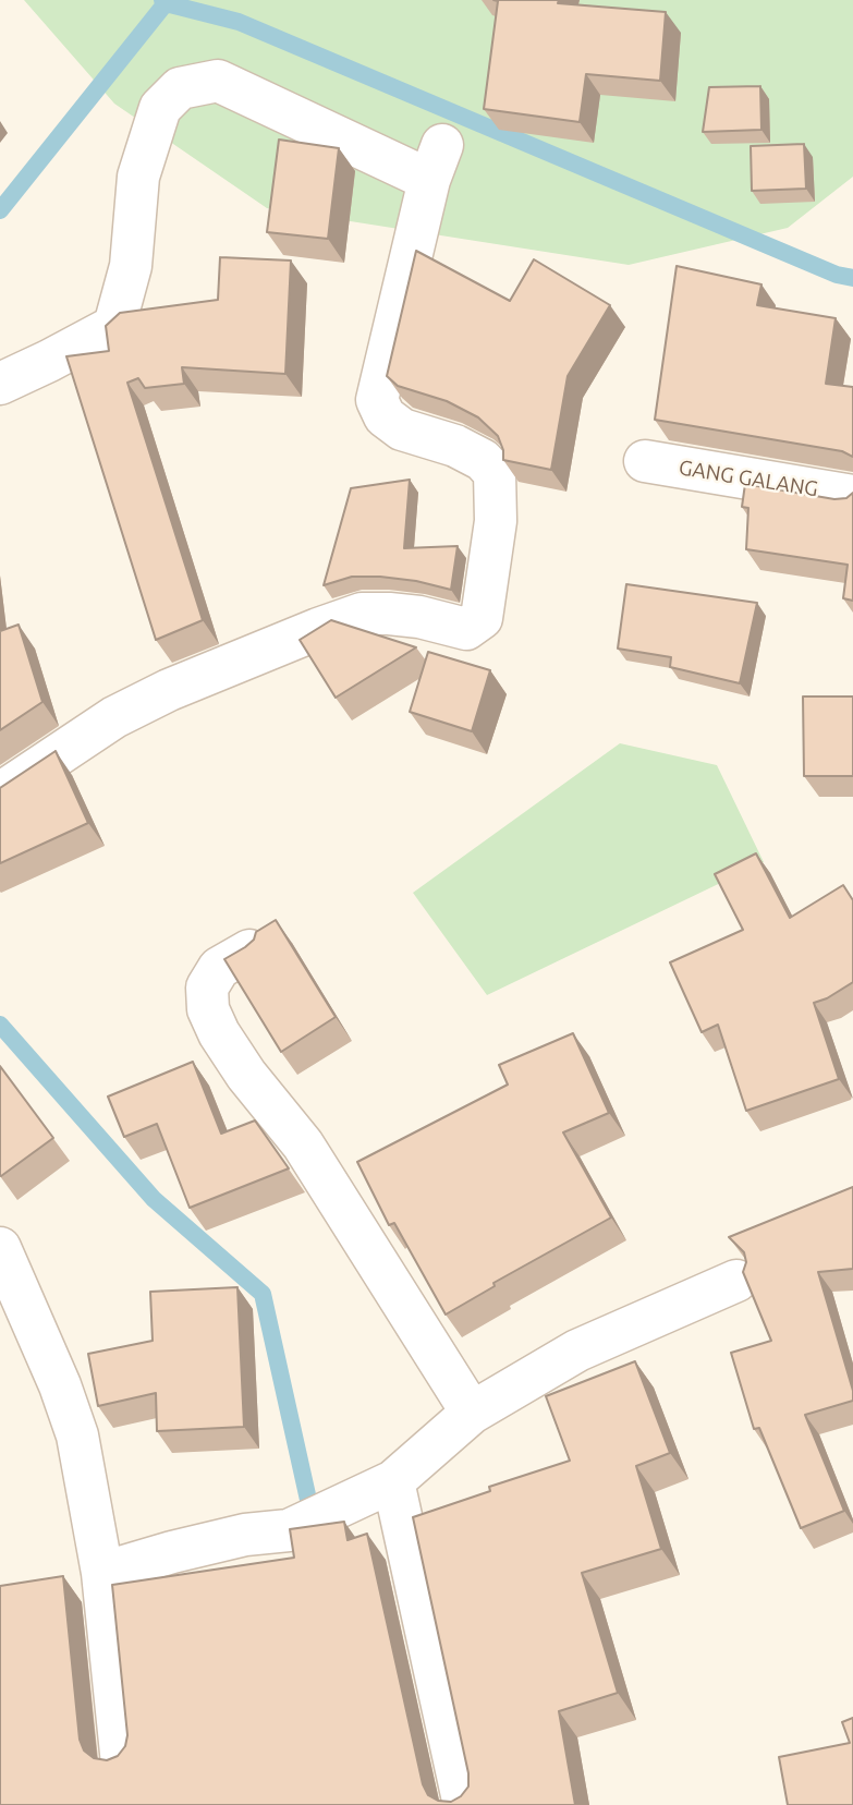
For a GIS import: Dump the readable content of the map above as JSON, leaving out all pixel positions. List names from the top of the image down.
{
  "streets": {
    "street": ["GANG GALANG"]
  }
}
